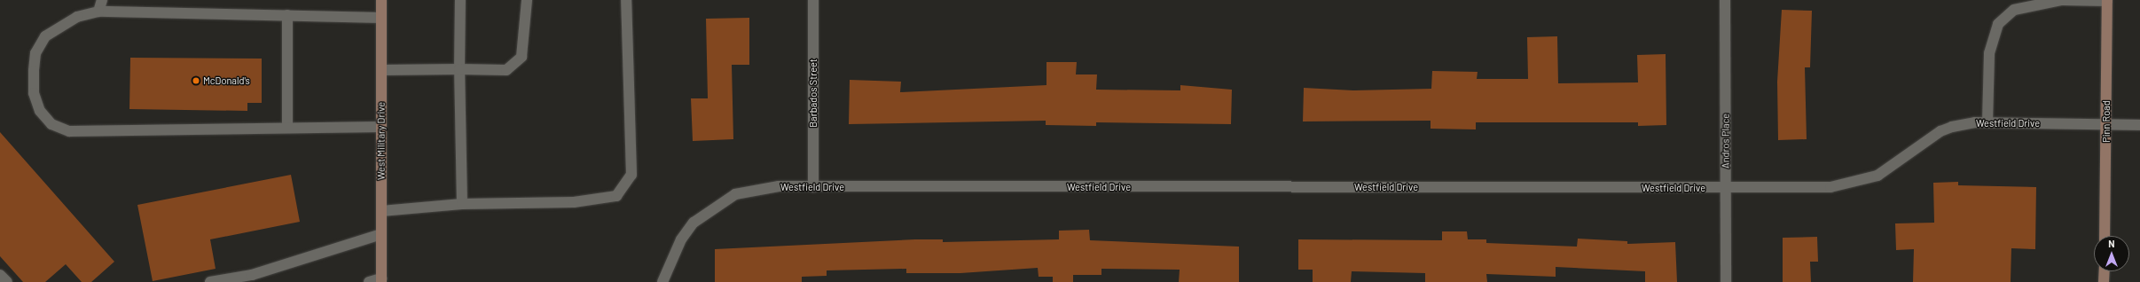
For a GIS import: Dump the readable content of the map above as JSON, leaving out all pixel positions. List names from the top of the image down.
{
  "streets": {
    "main road": ["Pinn Road", "West Military Drive"],
    "street": ["Barbados Street", "Westfield Drive", "Andros Place"]
  },
  "crossings": [
    ["Barbados Street", "Westfield Drive"],
    ["Pinn Road", "Westfield Drive"],
    ["Westfield Drive", "Andros Place"]
  ],
  "places": ["McDonald's"],
  "north": "top"
}
